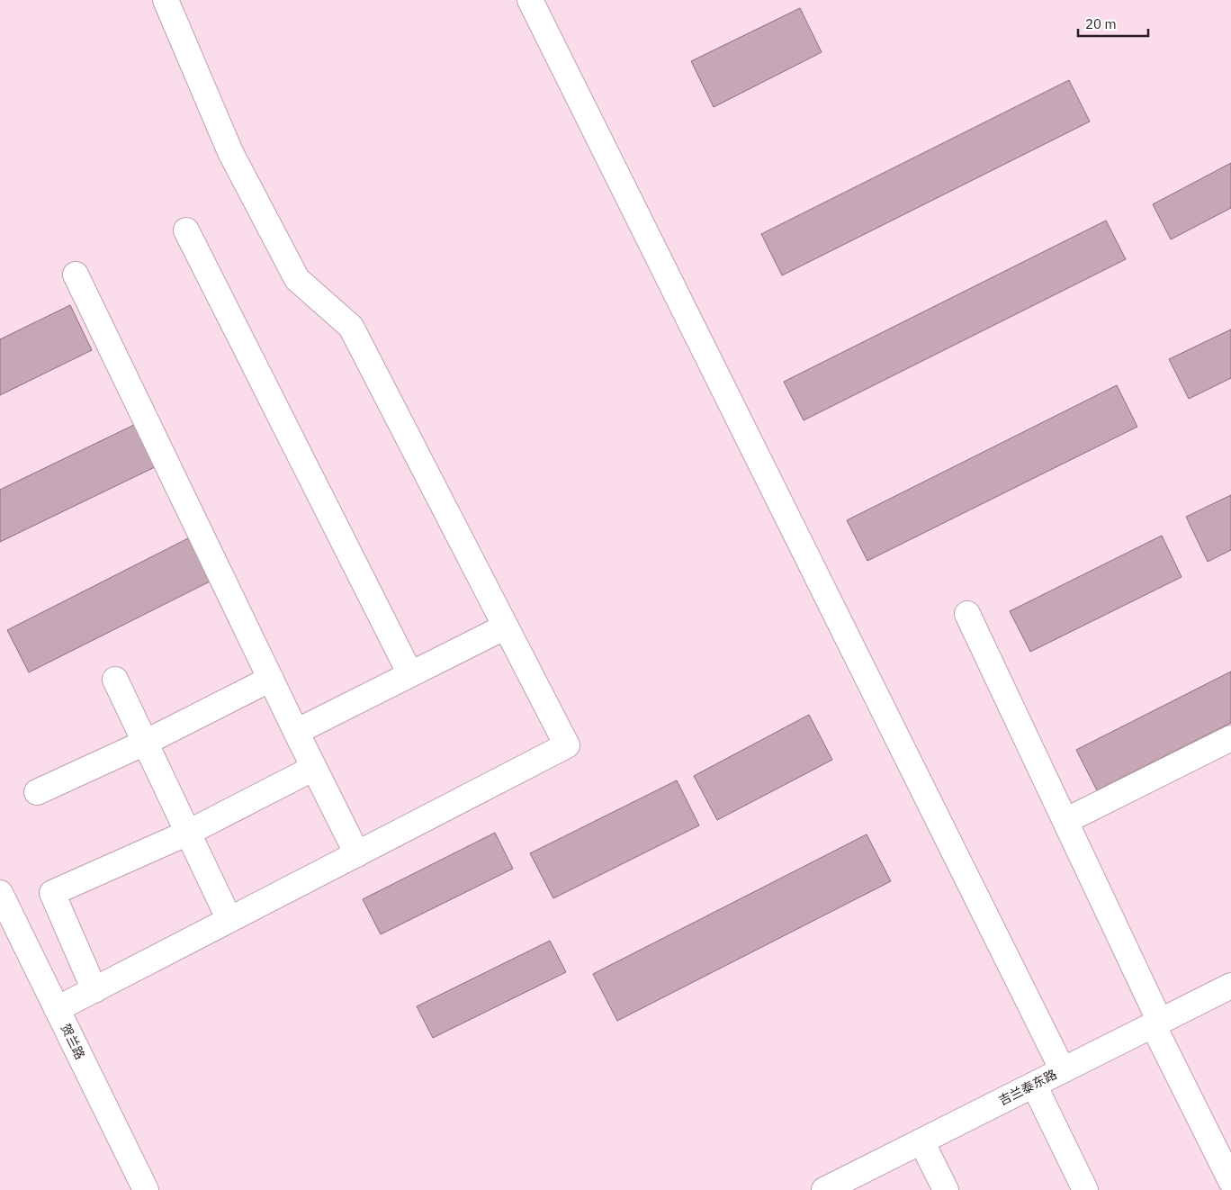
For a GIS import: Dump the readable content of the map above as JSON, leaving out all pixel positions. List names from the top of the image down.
{
  "streets": {
    "street": ["贺兰路", "吉兰泰东路"]
  },
  "scale_bar": "20 m"
}
